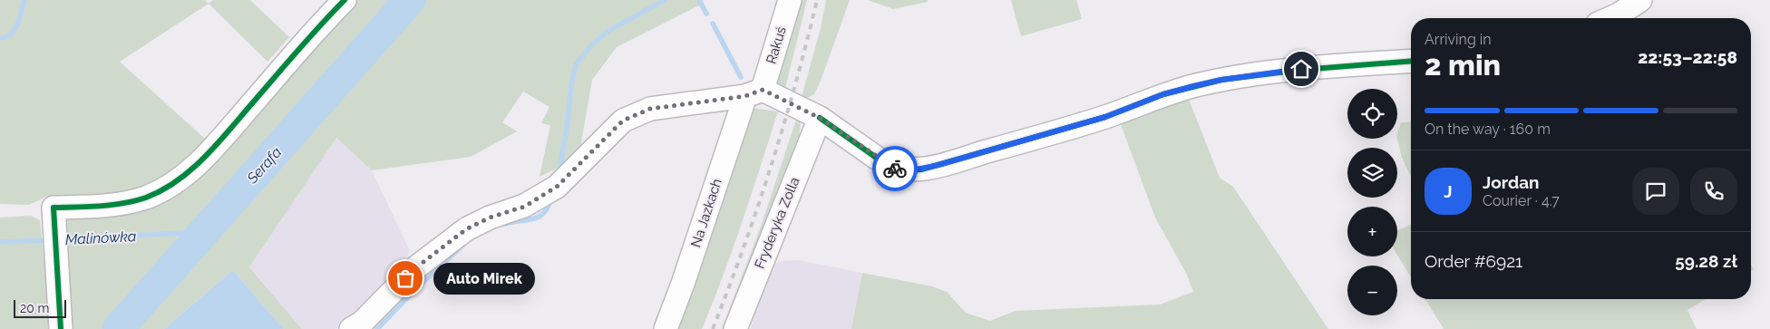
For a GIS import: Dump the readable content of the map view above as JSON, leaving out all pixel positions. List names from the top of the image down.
{
  "streets": {
    "street": ["Rakuś", "Na Jazkach", "Fryderyka Zolla"]
  },
  "crossings": [
    ["Rakuś", "Na Jazkach"]
  ],
  "water": ["Serafa", "Malinówka"],
  "places": ["Auto Mirek"],
  "scale_bar": "20 m",
  "page": {
    "heading": ["2 min", "Arriving in", "22:53–22:58"],
    "panel": [
      "Jordan",
      "Courier · 4.7",
      "Order #6921",
      "59.28 zł"
    ],
    "map_buttons": ["+", "−"],
    "bar": "On the way · 160 m",
    "round": "J",
    "bubble": "Auto Mirek",
    "scale": "20 m"
  }
}
